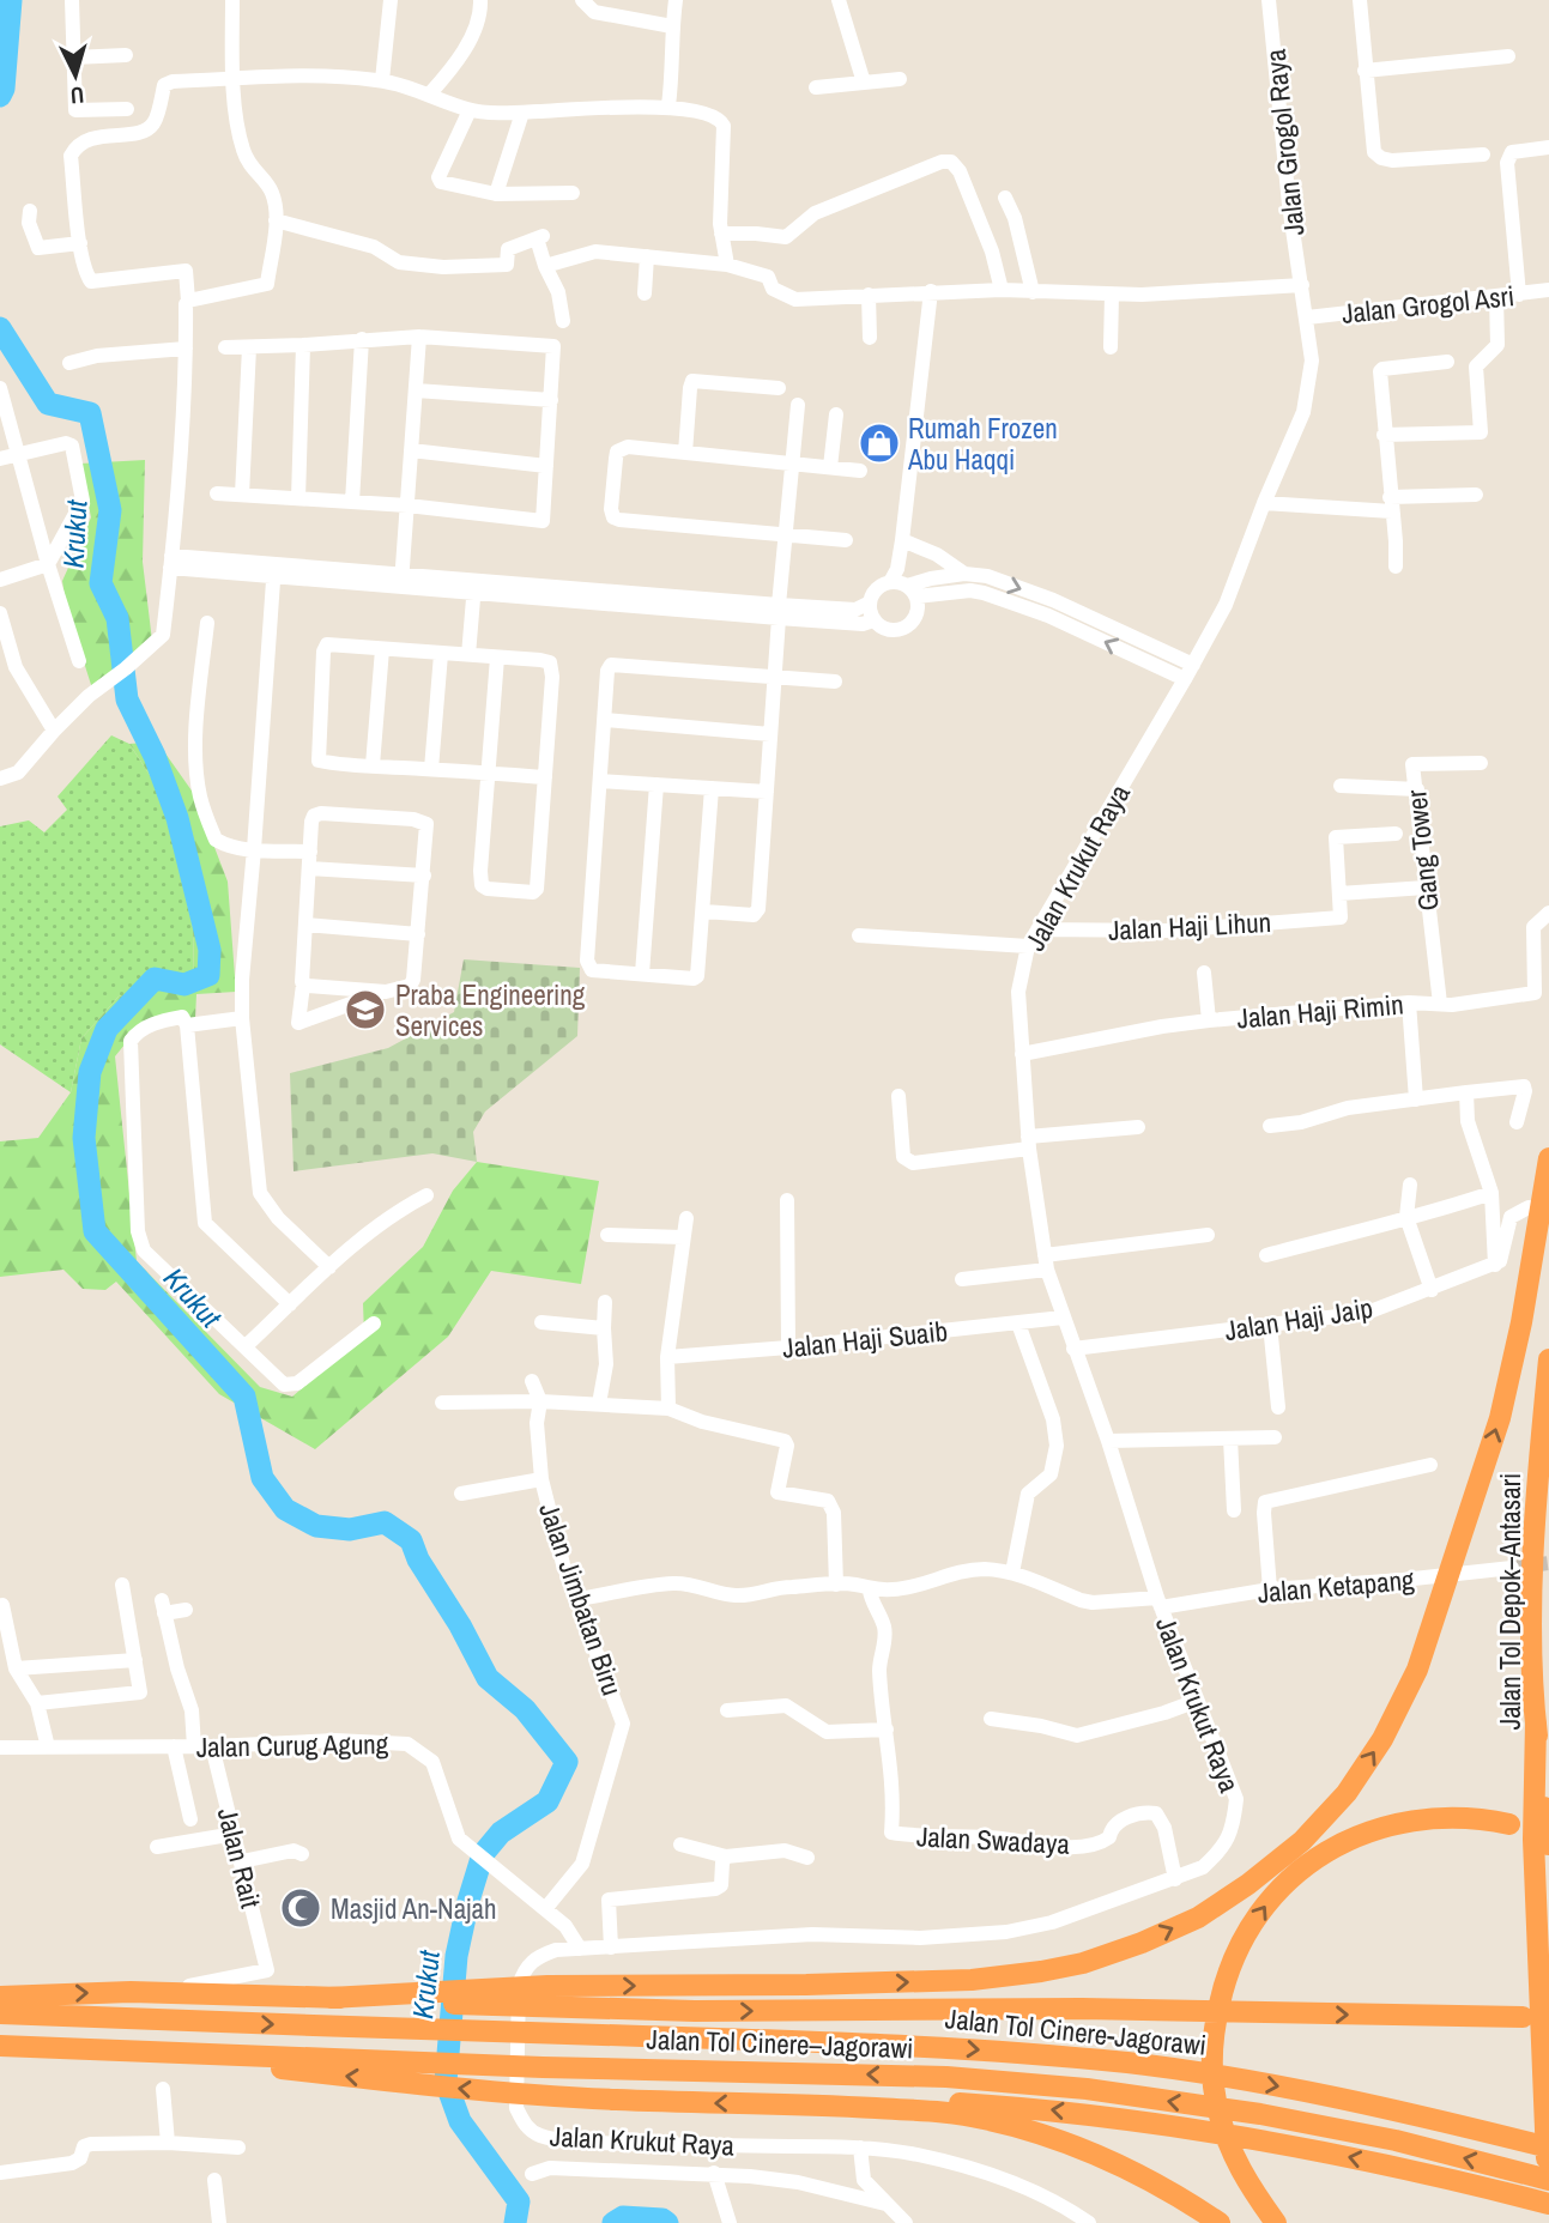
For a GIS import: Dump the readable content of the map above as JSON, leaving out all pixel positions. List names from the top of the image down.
{
  "streets": {
    "highway": ["Jalan Tol Depok–Antasari", "Jalan Tol Cinere-Jagorawi", "Jalan Tol Cinere–Jagorawi"],
    "street": [
      "Jalan Grogol Raya",
      "Jalan Grogol Asri",
      "Gang Tower",
      "Jalan Krukut Raya",
      "Jalan Haji Lihun",
      "Jalan Haji Rimin",
      "Jalan Haji Jaip",
      "Jalan Haji Suaib",
      "Jalan Ketapang",
      "Jalan Jimbatan Biru",
      "Jalan Curug Agung",
      "Jalan Swadaya",
      "Jalan Rait"
    ]
  },
  "crossings": [
    ["Jalan Grogol Raya", "Jalan Krukut Raya"],
    ["Jalan Grogol Asri", "Jalan Krukut Raya"],
    ["Gang Tower", "Jalan Haji Rimin"],
    ["Jalan Krukut Raya", "Jalan Haji Lihun"],
    ["Jalan Krukut Raya", "Jalan Haji Rimin"],
    ["Jalan Krukut Raya", "Jalan Haji Jaip"],
    ["Jalan Krukut Raya", "Jalan Haji Suaib"],
    ["Jalan Krukut Raya", "Jalan Ketapang"],
    ["Jalan Krukut Raya", "Jalan Curug Agung"],
    ["Jalan Krukut Raya", "Jalan Swadaya"],
    ["Jalan Ketapang", "Jalan Jimbatan Biru"],
    ["Jalan Ketapang", "Jalan Swadaya"],
    ["Jalan Jimbatan Biru", "Jalan Curug Agung"],
    ["Jalan Curug Agung", "Jalan Rait"]
  ],
  "water": ["Krukut"],
  "places": {
    "shop": ["Rumah Frozen Abu Haqqi"],
    "school or university": ["Praba Engineering Services"],
    "mosque": ["Masjid An-Najah"]
  },
  "north": "bottom"
}
